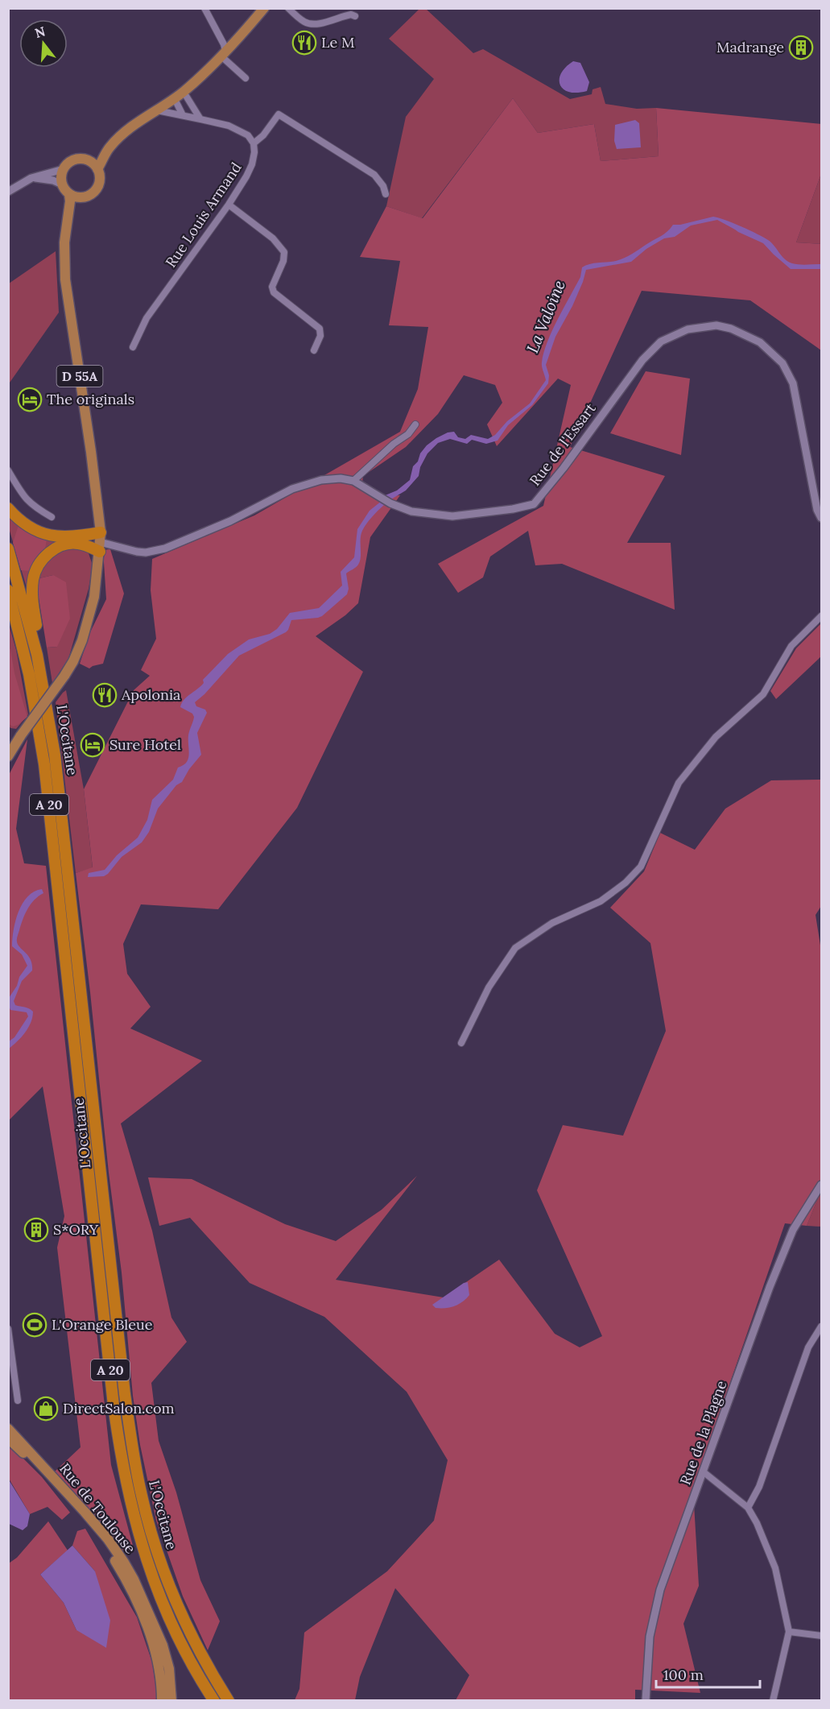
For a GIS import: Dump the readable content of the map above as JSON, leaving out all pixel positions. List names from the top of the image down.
{
  "streets": {
    "highway": ["L'Occitane", "A 20"],
    "main road": ["D 55A", "Rue de Toulouse"],
    "street": ["Rue Louis Armand", "Rue de l'Essart", "Rue de la Plagne"]
  },
  "crossings": [
    ["D 55A", "Rue de l'Essart"]
  ],
  "water": ["La Valoine"],
  "places": {
    "restaurant": ["Le M", "Apolonia"],
    "building": ["Madrange", "S*ORY"],
    "hotel": ["The originals", "Sure Hotel"],
    "sports": ["L'Orange Bleue"],
    "shop": ["DirectSalon.com"]
  },
  "scale_bar": "100 m",
  "north": "top"
}
